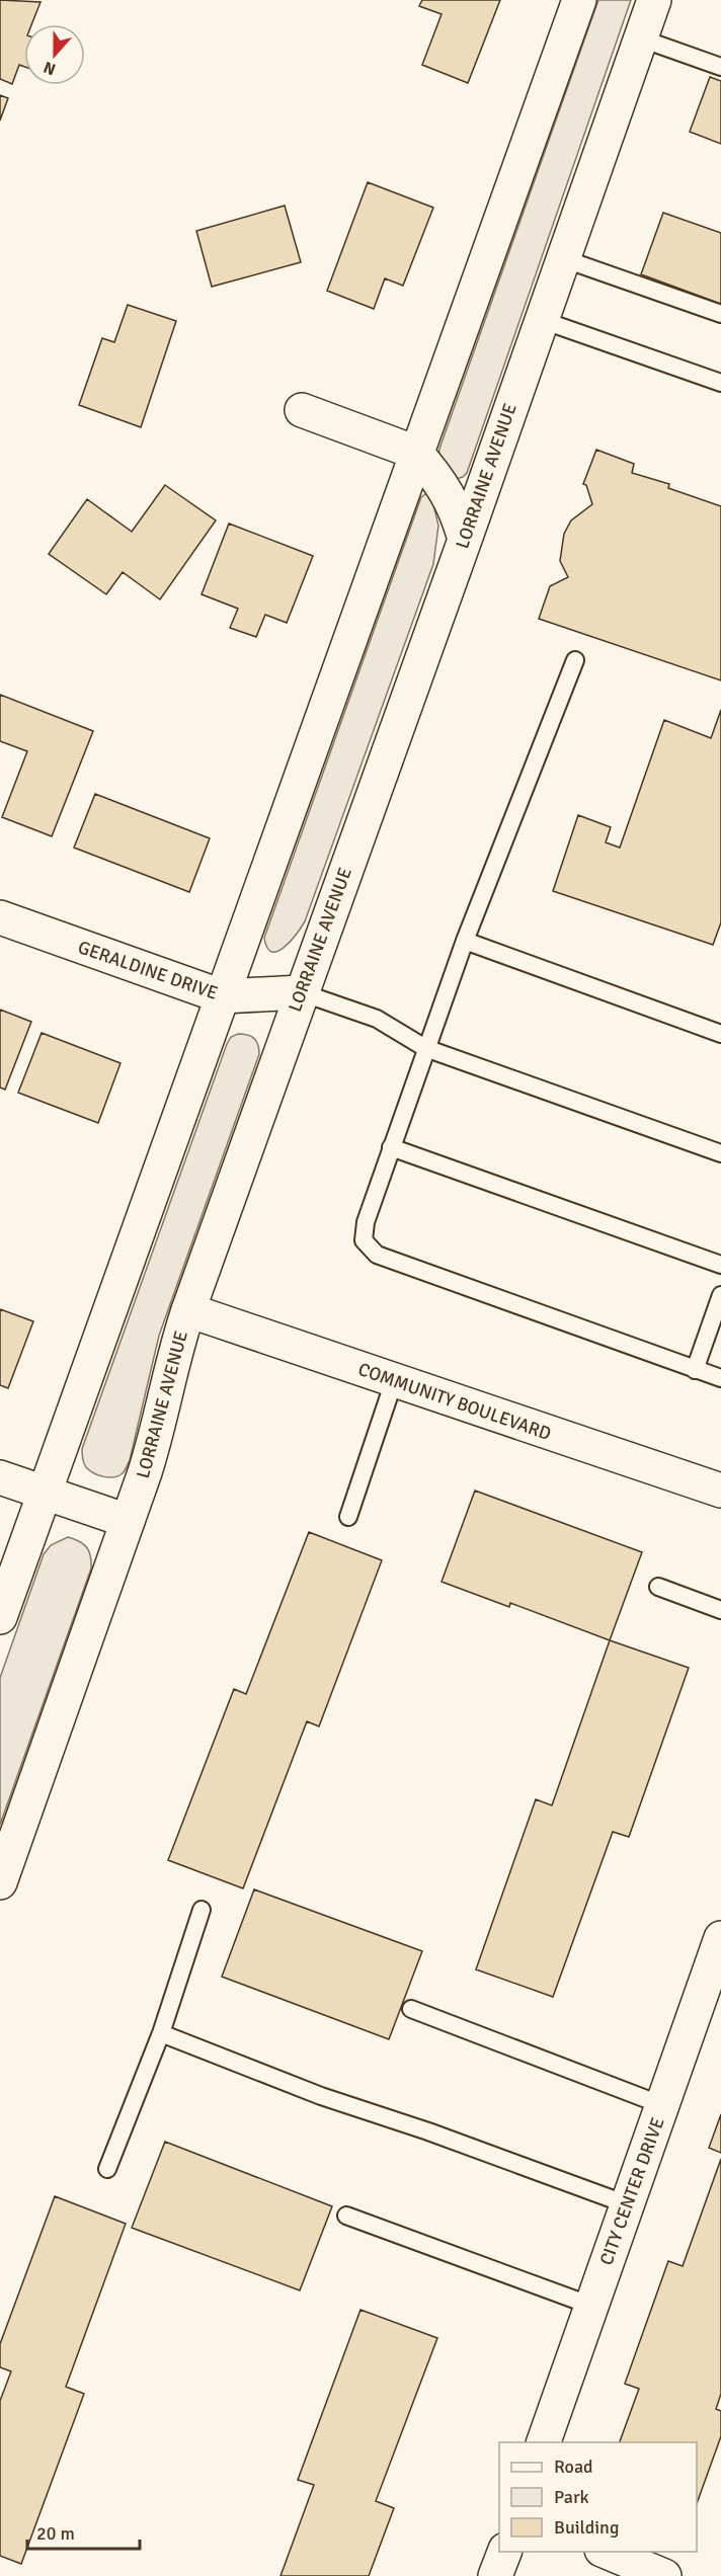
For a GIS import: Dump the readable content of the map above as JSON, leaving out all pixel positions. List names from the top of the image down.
{
  "streets": {
    "street": [
      "LORRAINE AVENUE",
      "GERALDINE DRIVE",
      "COMMUNITY BOULEVARD",
      "CITY CENTER DRIVE"
    ]
  },
  "crossings": [
    ["LORRAINE AVENUE", "GERALDINE DRIVE"],
    ["LORRAINE AVENUE", "COMMUNITY BOULEVARD"]
  ],
  "legend": ["Road", "Park", "Building"],
  "scale_bar": "20 m",
  "north": "bottom"
}
